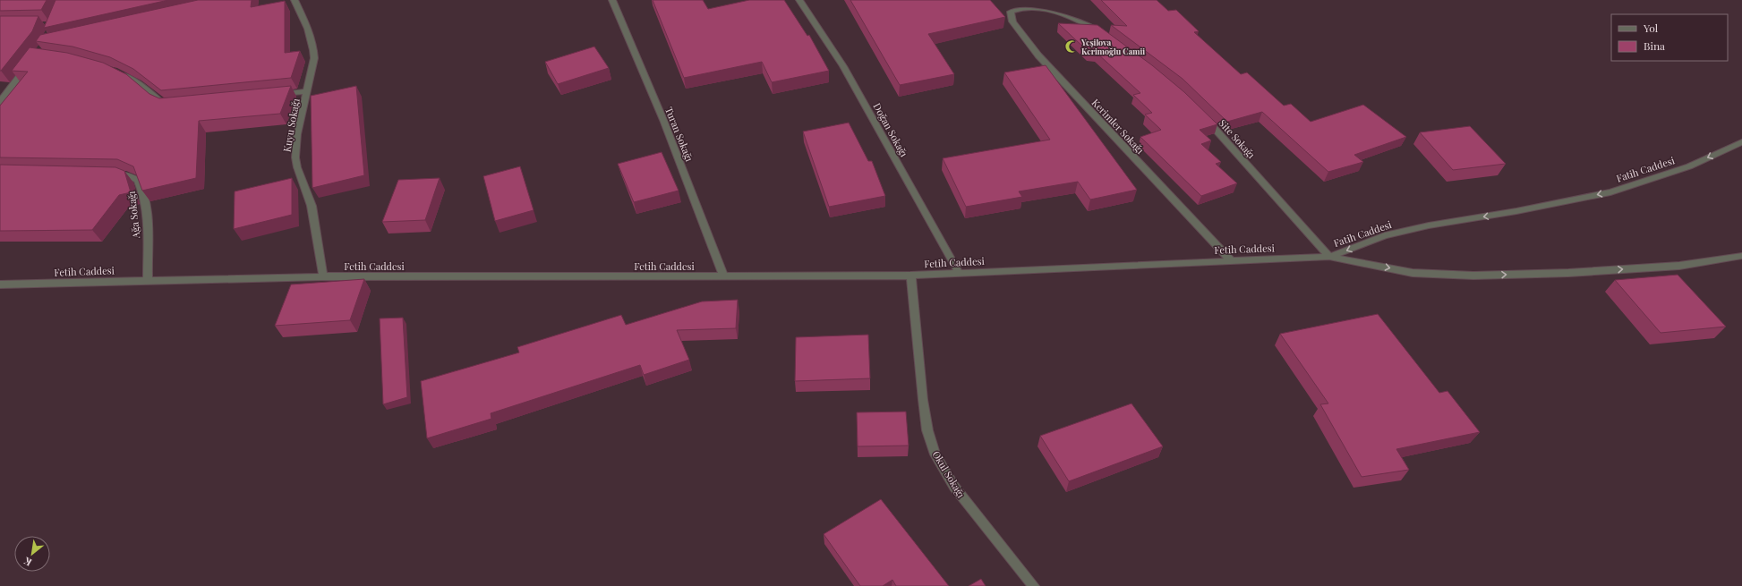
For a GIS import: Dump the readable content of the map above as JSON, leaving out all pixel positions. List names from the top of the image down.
{
  "streets": {
    "street": [
      "Kuyu Sokağı",
      "Kerimler Sokağı",
      "Doğan Sokağı",
      "Turan Sokağı",
      "Site Sokağı",
      "Fatih Caddesi",
      "Ağa Sokağı",
      "Fetih Caddesi",
      "Okul Sokağı"
    ]
  },
  "crossings": [
    ["Kuyu Sokağı", "Fetih Caddesi"],
    ["Kerimler Sokağı", "Fetih Caddesi"],
    ["Doğan Sokağı", "Fetih Caddesi"],
    ["Turan Sokağı", "Fetih Caddesi"],
    ["Site Sokağı", "Fatih Caddesi"],
    ["Site Sokağı", "Fetih Caddesi"],
    ["Fatih Caddesi", "Fetih Caddesi"],
    ["Ağa Sokağı", "Fetih Caddesi"],
    ["Fetih Caddesi", "Okul Sokağı"]
  ],
  "places": {
    "mosque": ["Yeşilova Kerimoğlu Camii"]
  },
  "legend": ["Yol", "Bina"],
  "north": "bottom left"
}
